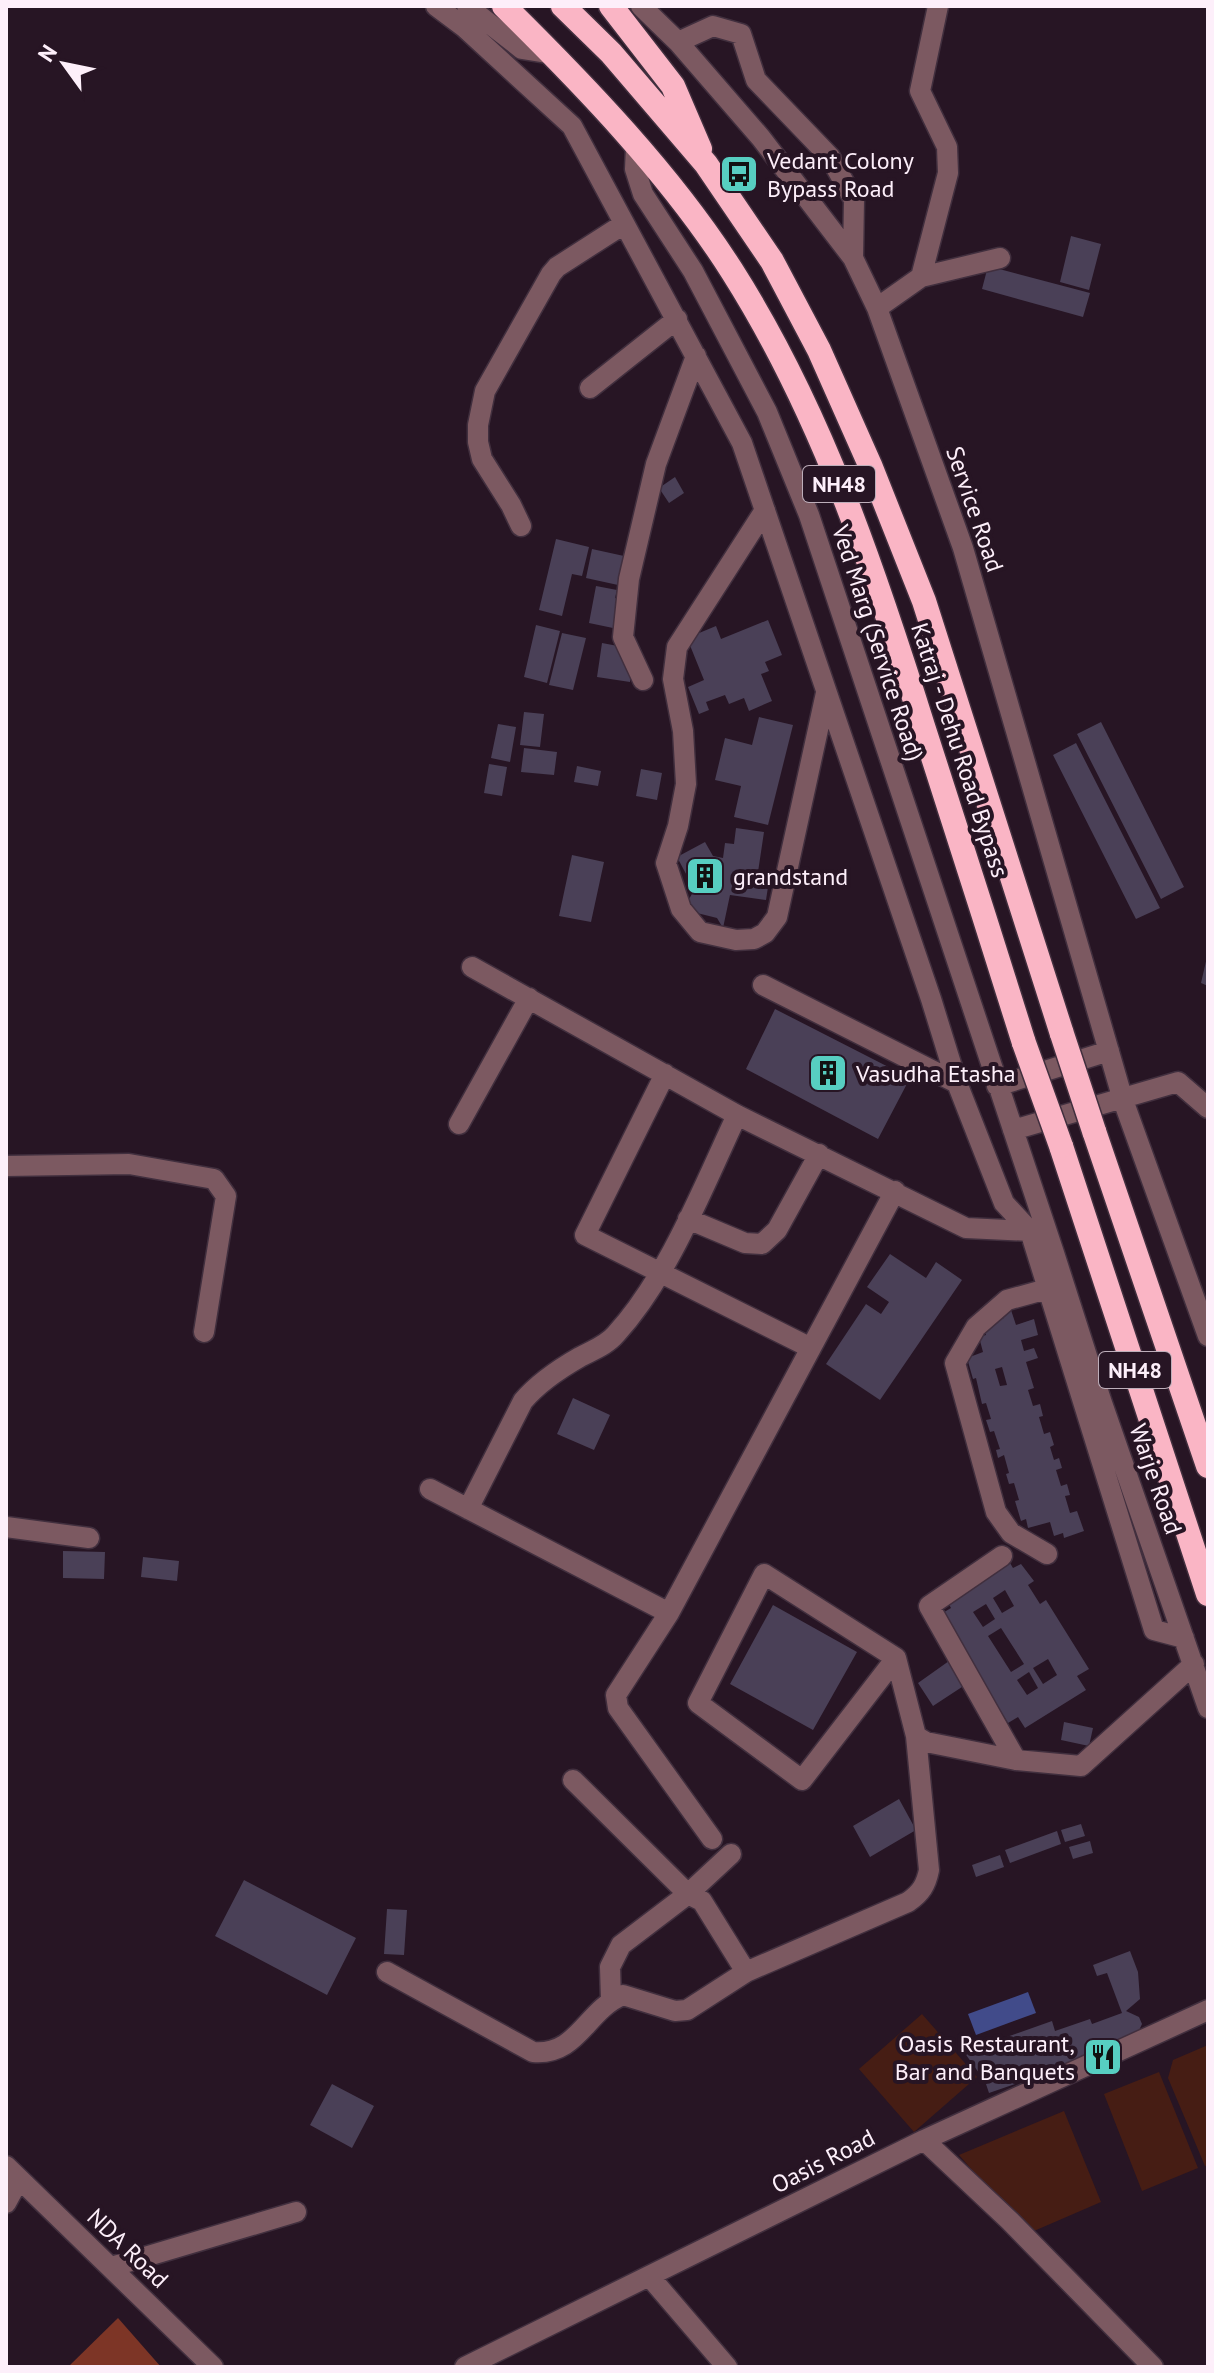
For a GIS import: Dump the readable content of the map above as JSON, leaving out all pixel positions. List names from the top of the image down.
{
  "streets": {
    "highway": ["NH48", "Katraj - Dehu Road Bypass"],
    "street": [
      "Service Road",
      "Ved Marg (Service Road)",
      "Warje Road",
      "Oasis Road",
      "NDA Road"
    ]
  },
  "crossings": [
    ["Ved Marg (Service Road)", "Katraj - Dehu Road Bypass"],
    ["Ved Marg (Service Road)", "Warje Road"]
  ],
  "places": {
    "bus stop": ["Vedant Colony Bypass Road"],
    "building": ["grandstand", "Vasudha Etasha"],
    "restaurant": ["Oasis Restaurant, Bar and Banquets"]
  },
  "north": "top left"
}
